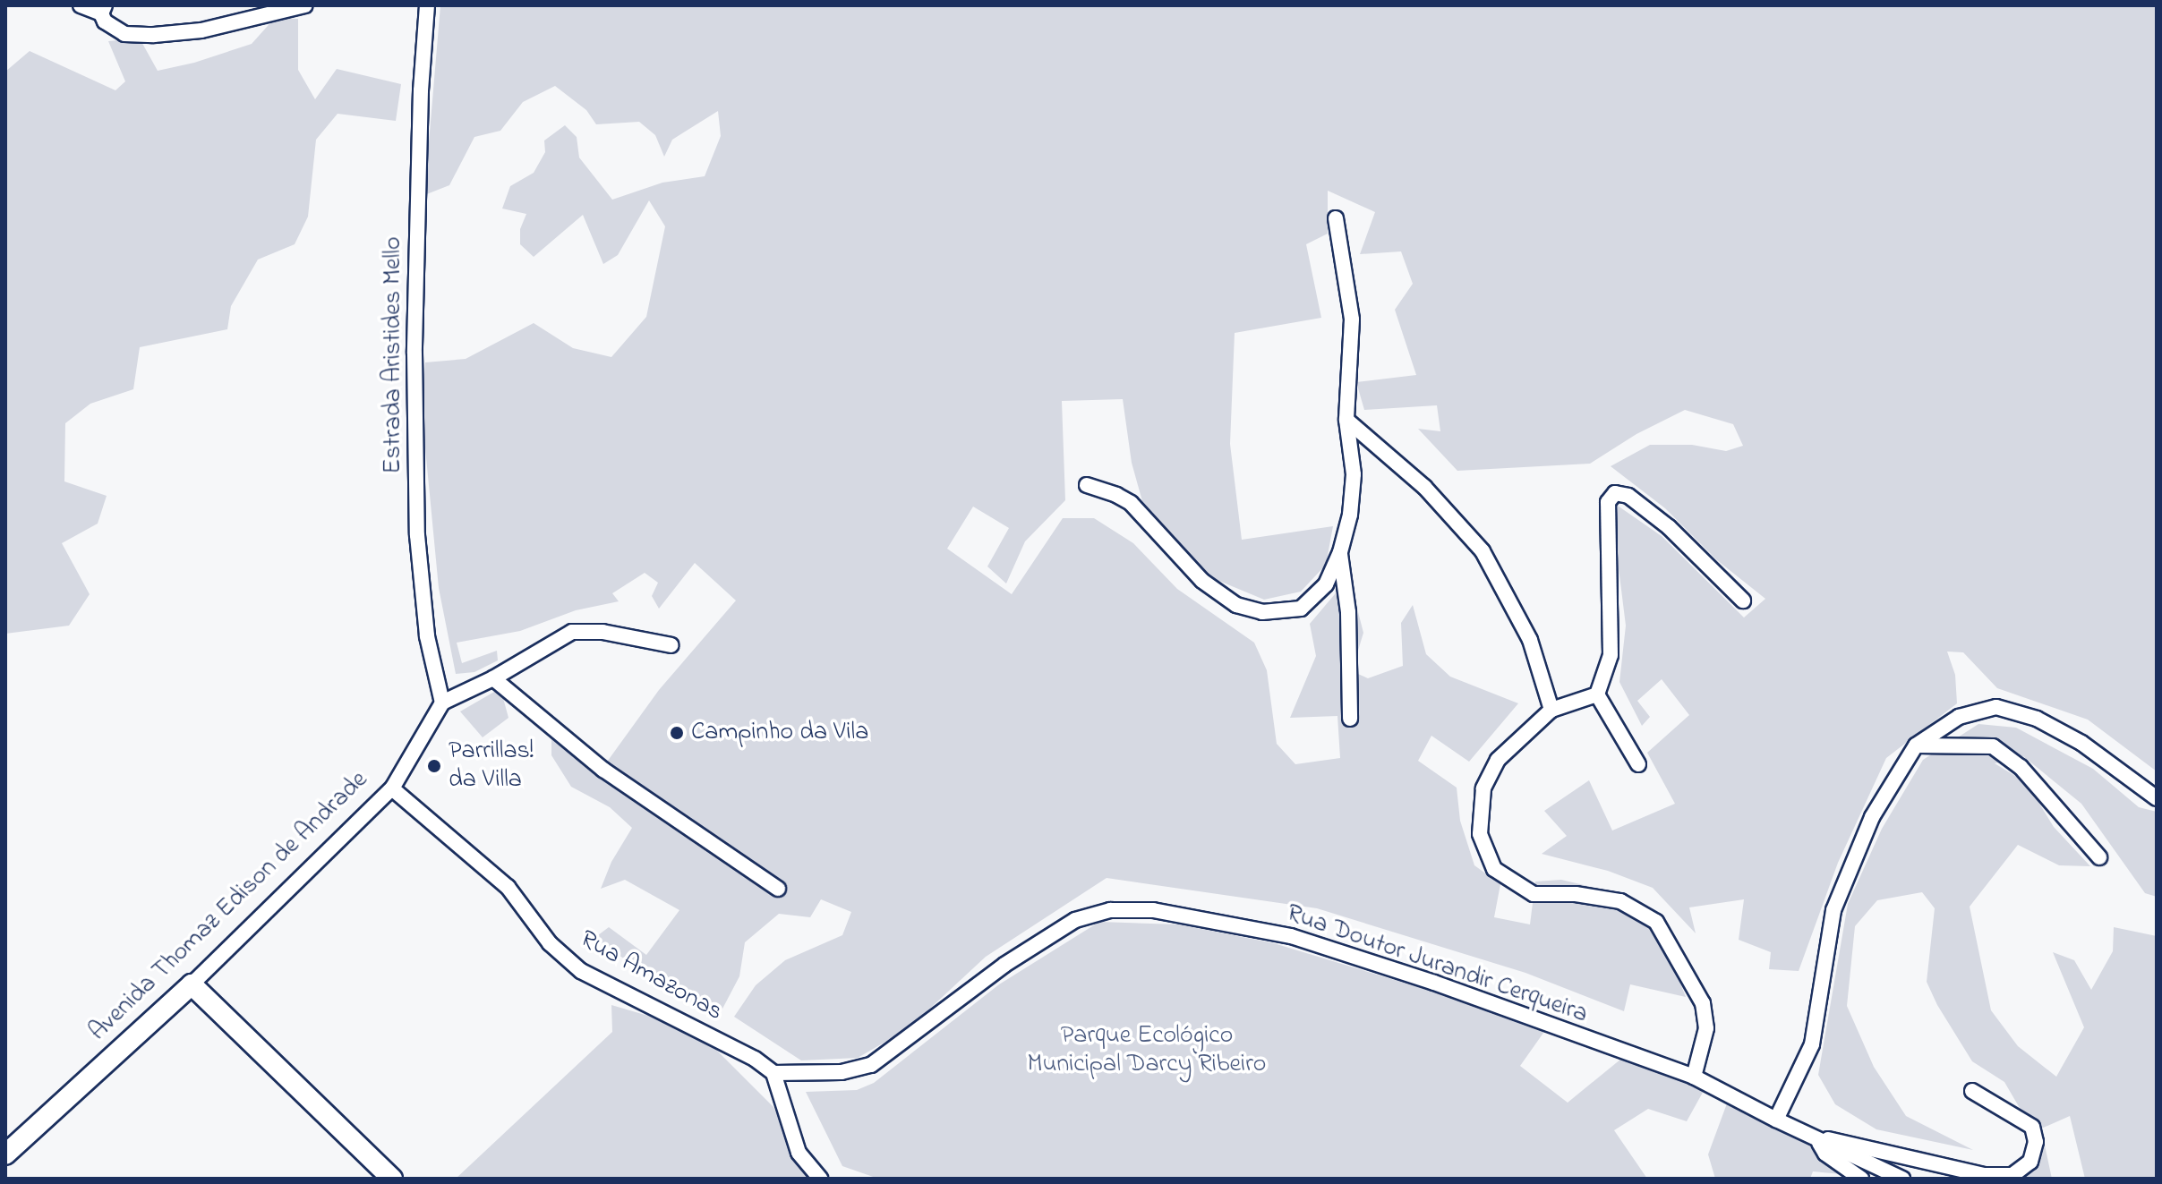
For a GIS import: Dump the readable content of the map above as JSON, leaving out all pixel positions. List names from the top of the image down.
{
  "streets": {
    "street": [
      "Estrada Aristides Mello",
      "Avenida Thomaz Edison de Andrade",
      "Rua Doutor Jurandir Cerqueira",
      "Rua Amazonas"
    ]
  },
  "crossings": [
    ["Estrada Aristides Mello", "Avenida Thomaz Edison de Andrade"],
    ["Avenida Thomaz Edison de Andrade", "Rua Amazonas"],
    ["Rua Doutor Jurandir Cerqueira", "Rua Amazonas"]
  ],
  "parks": ["Parque Ecológico Municipal Darcy Ribeiro"],
  "places": ["Campinho da Vila", "Parrillas! da Villa"]
}
